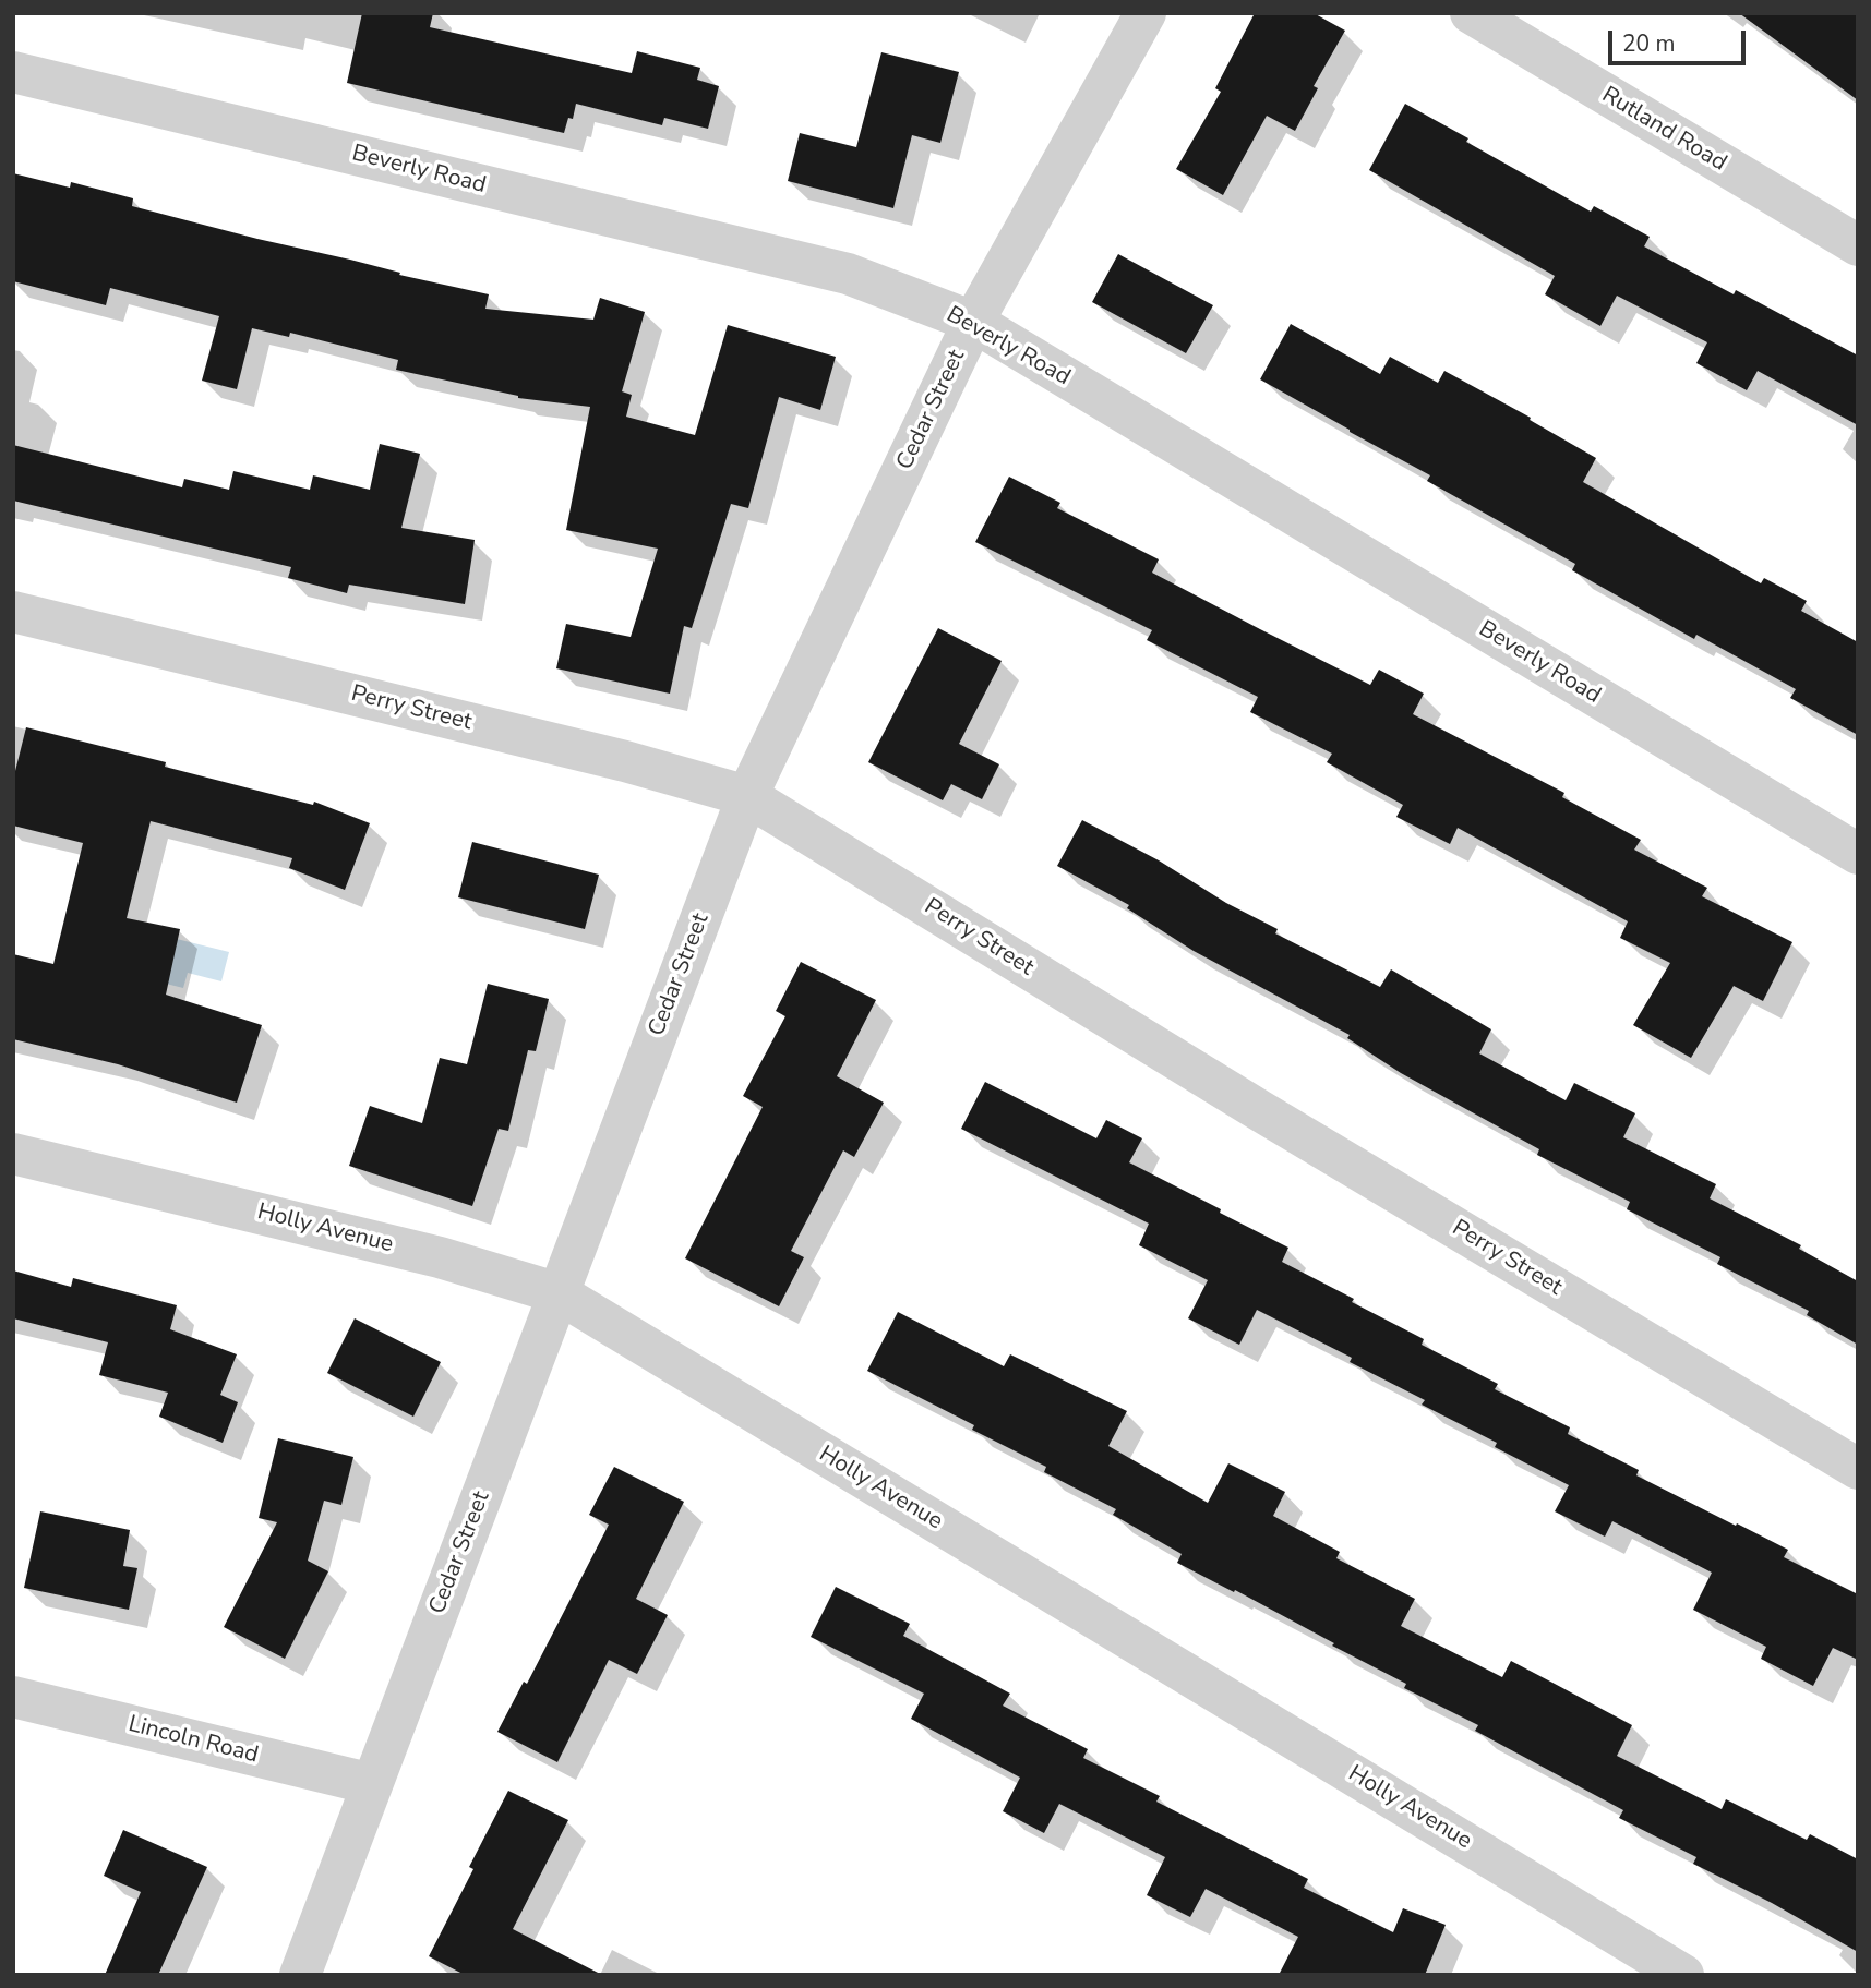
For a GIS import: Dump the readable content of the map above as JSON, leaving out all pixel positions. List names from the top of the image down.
{
  "streets": {
    "street": [
      "Rutland Road",
      "Beverly Road",
      "Cedar Street",
      "Perry Street",
      "Holly Avenue",
      "Lincoln Road"
    ]
  },
  "crossings": [
    ["Beverly Road", "Cedar Street"],
    ["Cedar Street", "Perry Street"],
    ["Cedar Street", "Holly Avenue"],
    ["Cedar Street", "Lincoln Road"]
  ],
  "scale_bar": "20 m"
}
